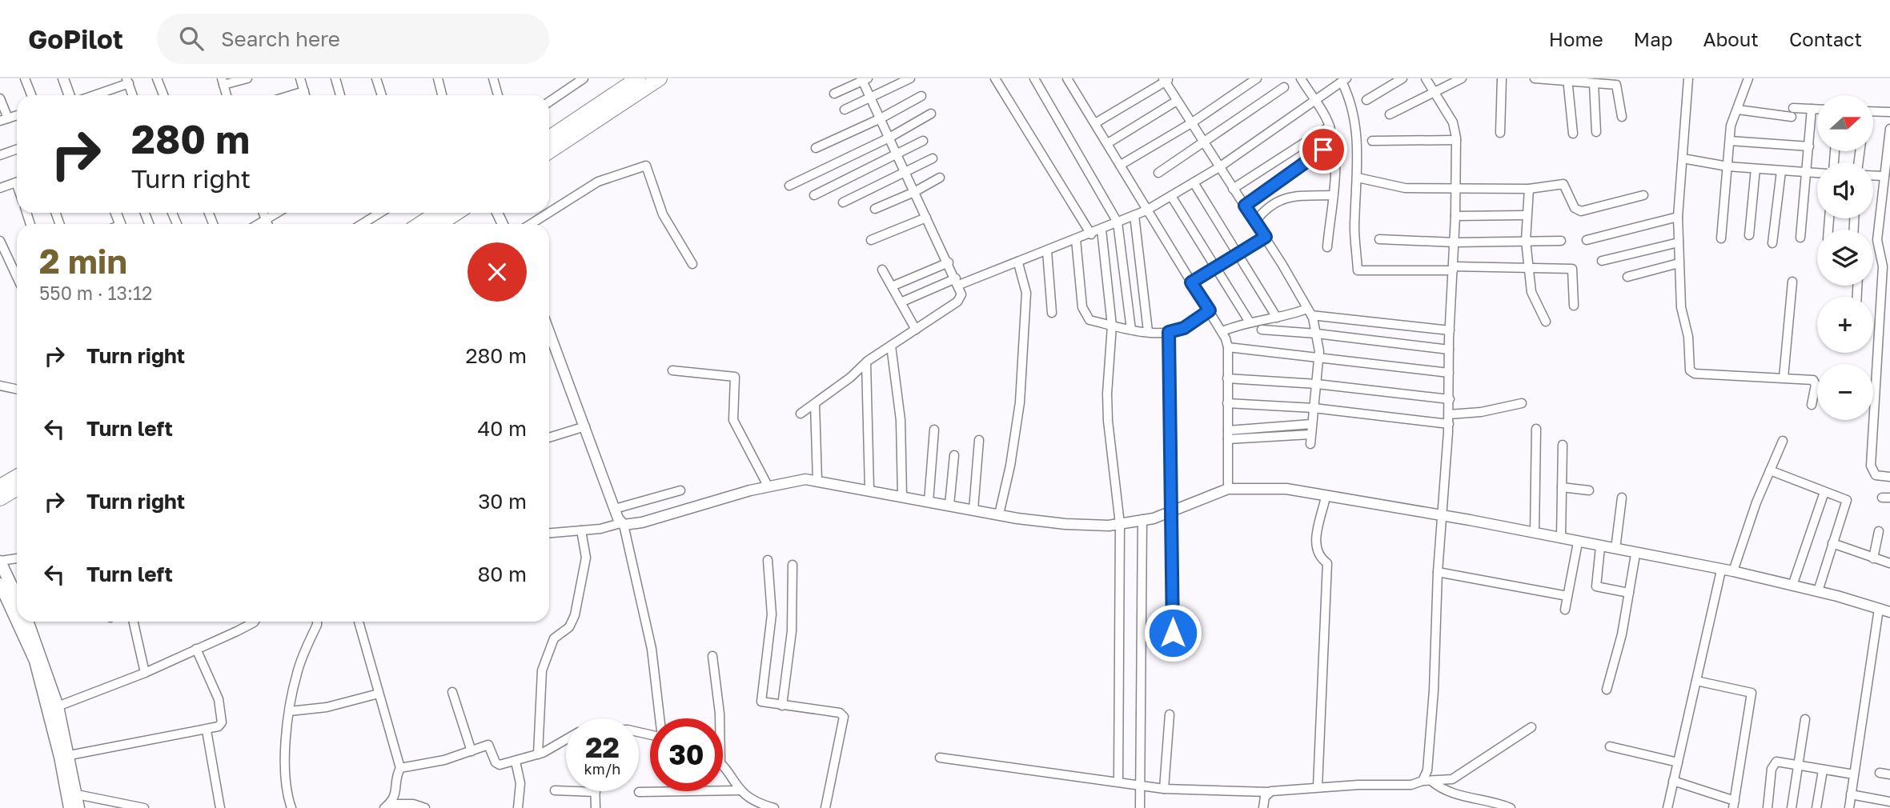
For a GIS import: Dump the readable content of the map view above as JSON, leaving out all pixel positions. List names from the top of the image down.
{
  "north": "right",
  "page": {
    "header": "GoPilot",
    "search": "Search here",
    "nav": [
      "Home",
      "Map",
      "About",
      "Contact"
    ],
    "map_buttons": ["+", "−"],
    "turn": ["280 m", "Turn right"],
    "heading": ["2 min", "550 m · 13:12"],
    "list": [
      {
        "name": "Turn right",
        "value": "280 m"
      },
      {
        "name": "Turn left",
        "value": "40 m"
      },
      {
        "name": "Turn right",
        "value": "30 m"
      },
      {
        "name": "Turn left",
        "value": "80 m"
      }
    ],
    "speed": "22 km/h",
    "limit": "30"
  }
}
